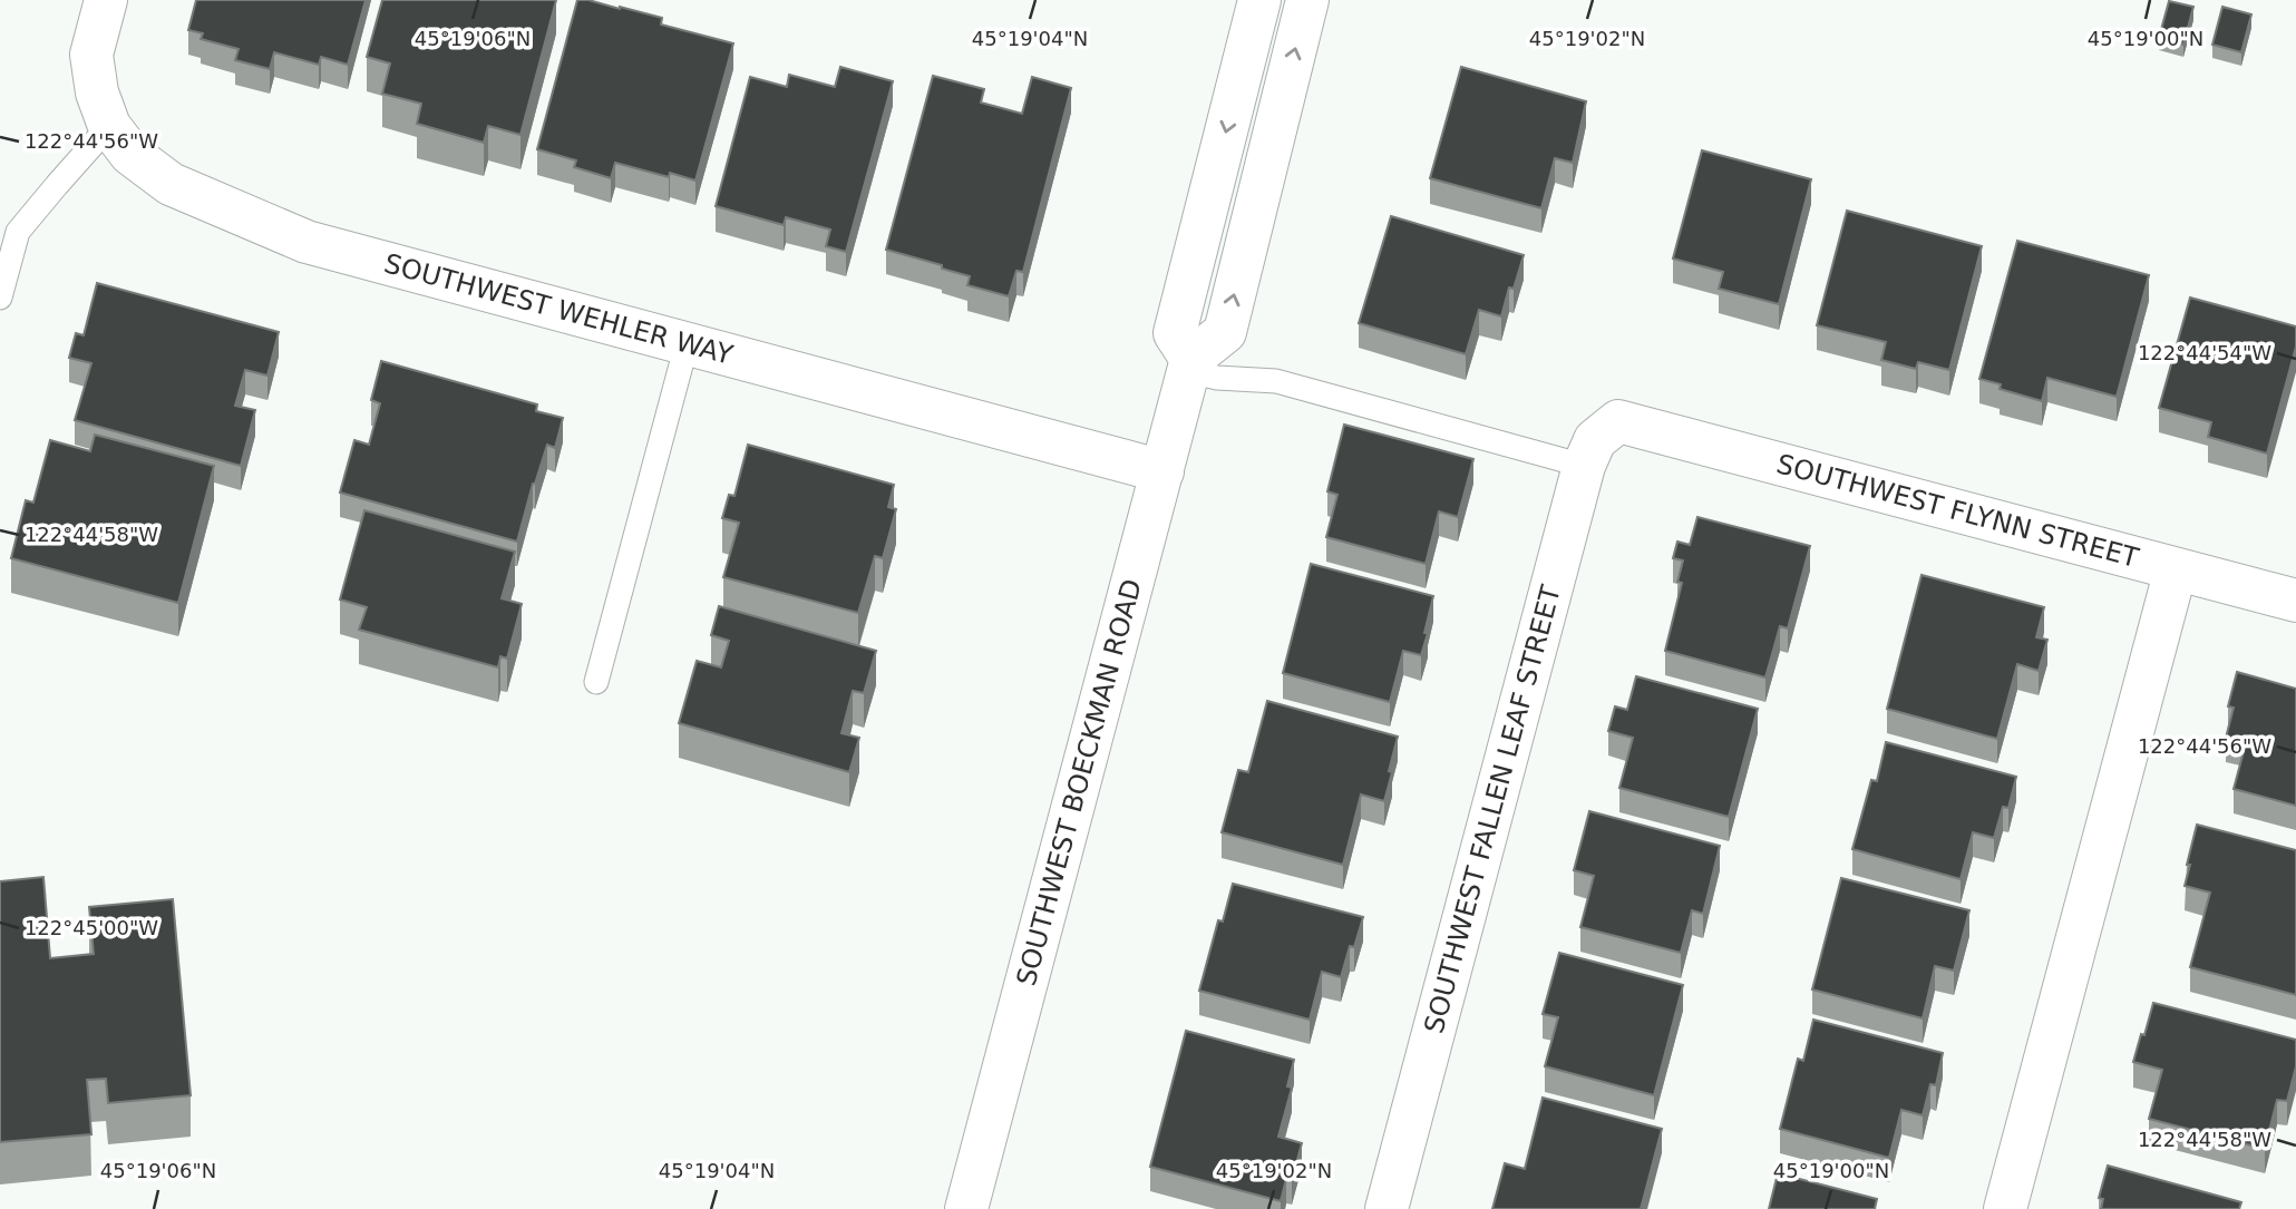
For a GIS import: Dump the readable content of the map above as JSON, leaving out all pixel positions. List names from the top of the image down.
{
  "streets": {
    "street": [
      "SOUTHWEST WEHLER WAY",
      "SOUTHWEST FLYNN STREET",
      "SOUTHWEST BOECKMAN ROAD",
      "SOUTHWEST FALLEN LEAF STREET"
    ]
  },
  "crossings": [
    ["SOUTHWEST WEHLER WAY", "SOUTHWEST BOECKMAN ROAD"],
    ["SOUTHWEST FLYNN STREET", "SOUTHWEST FALLEN LEAF STREET"]
  ],
  "coordinates": [
    "45°19'06\"N",
    "45°19'04\"N",
    "45°19'02\"N",
    "45°19'00\"N",
    "122°44'56\"W",
    "122°44'54\"W",
    "122°44'58\"W",
    "122°45'00\"W"
  ]
}
